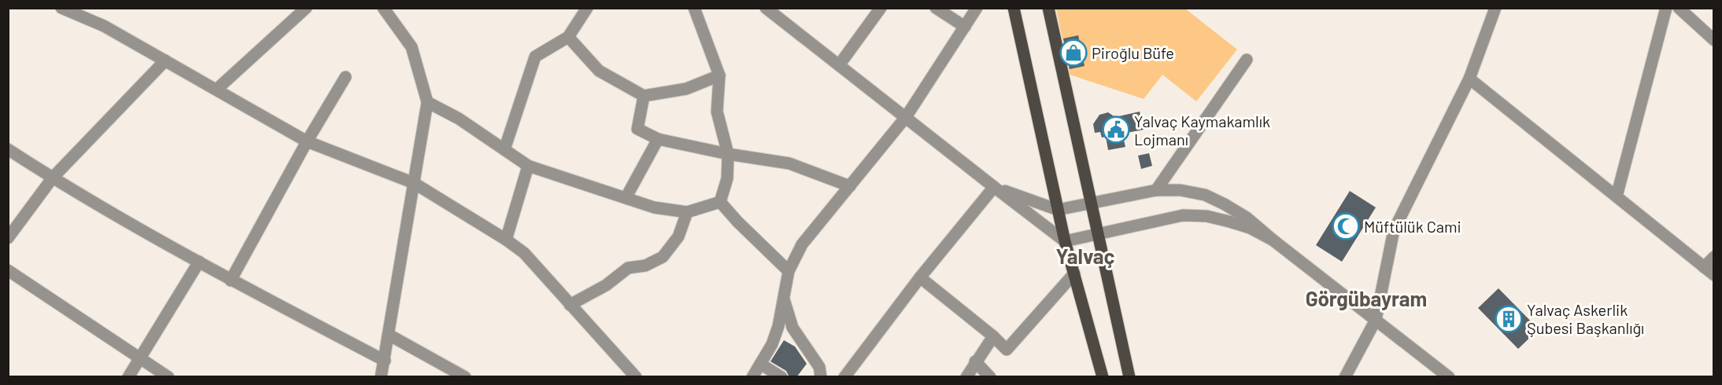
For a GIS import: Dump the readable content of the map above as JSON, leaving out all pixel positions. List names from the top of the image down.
{
  "districts": ["Yalvaç", "Görgübayram"],
  "places": {
    "shop": ["Piroğlu Büfe"],
    "public building": ["Yalvaç Kaymakamlık Lojmanı"],
    "mosque": ["Müftülük Cami"],
    "building": ["Yalvaç Askerlik Şubesi Başkanlığı"]
  }
}
